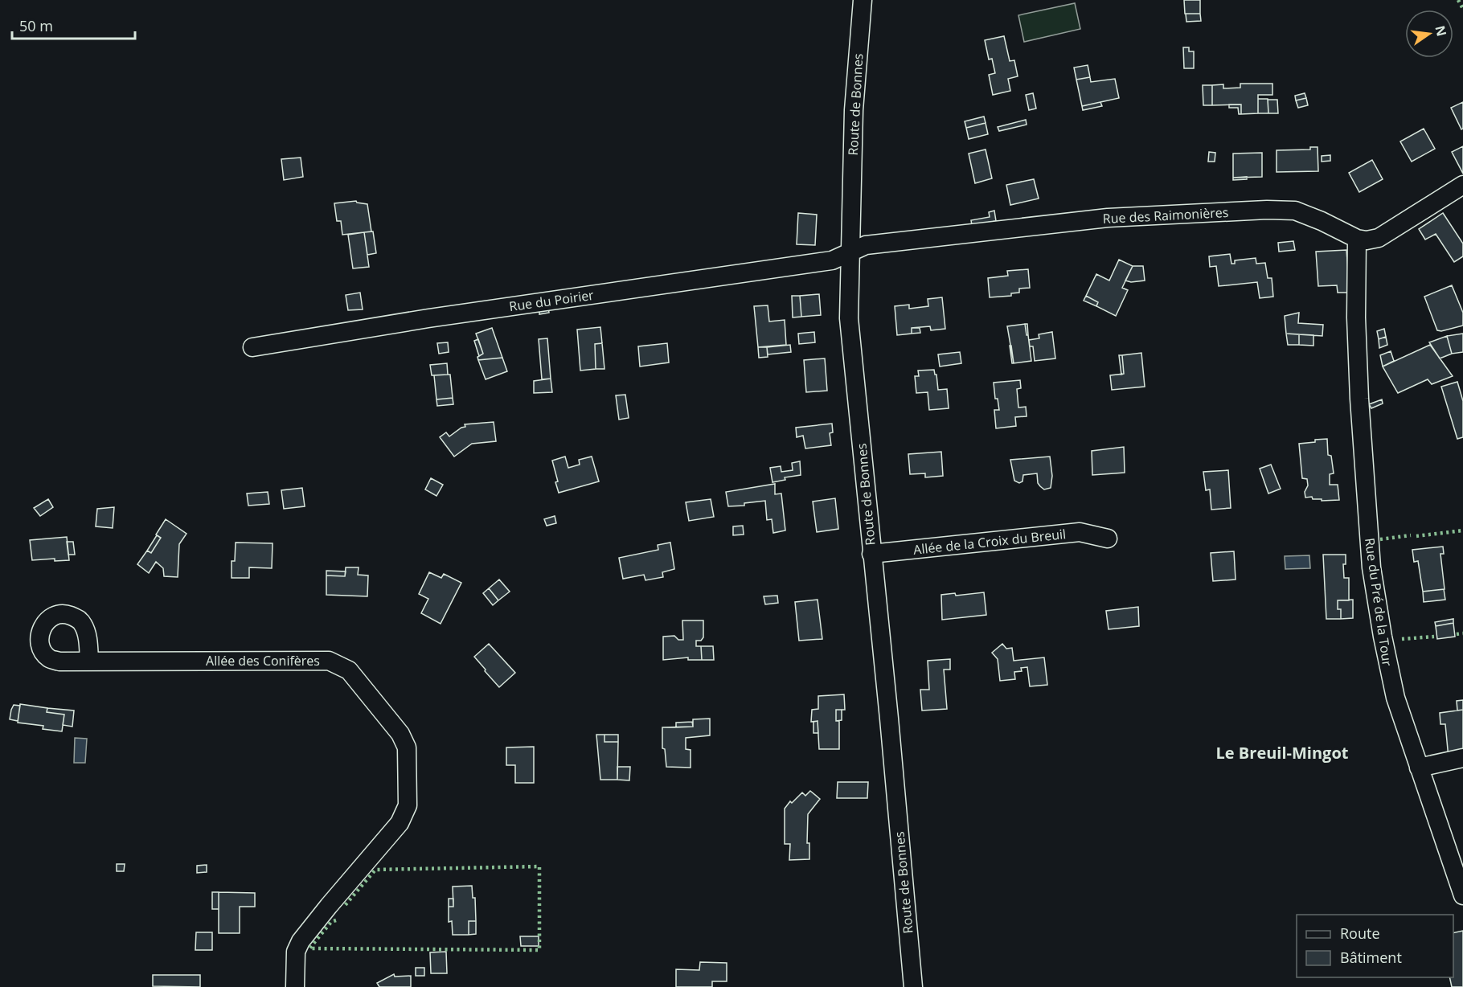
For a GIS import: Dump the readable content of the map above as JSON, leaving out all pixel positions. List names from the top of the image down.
{
  "streets": {
    "street": [
      "Route de Bonnes",
      "Rue des Raimonières",
      "Rue du Poirier",
      "Allée de la Croix du Breuil",
      "Rue du Pré de la Tour",
      "Allée des Conifères"
    ]
  },
  "crossings": [
    ["Route de Bonnes", "Rue des Raimonières"],
    ["Route de Bonnes", "Rue du Poirier"],
    ["Route de Bonnes", "Allée de la Croix du Breuil"],
    ["Rue des Raimonières", "Rue du Poirier"],
    ["Rue des Raimonières", "Rue du Pré de la Tour"]
  ],
  "districts": ["Le Breuil-Mingot"],
  "legend": ["Route", "Bâtiment"],
  "scale_bar": "50 m",
  "north": "right"
}
